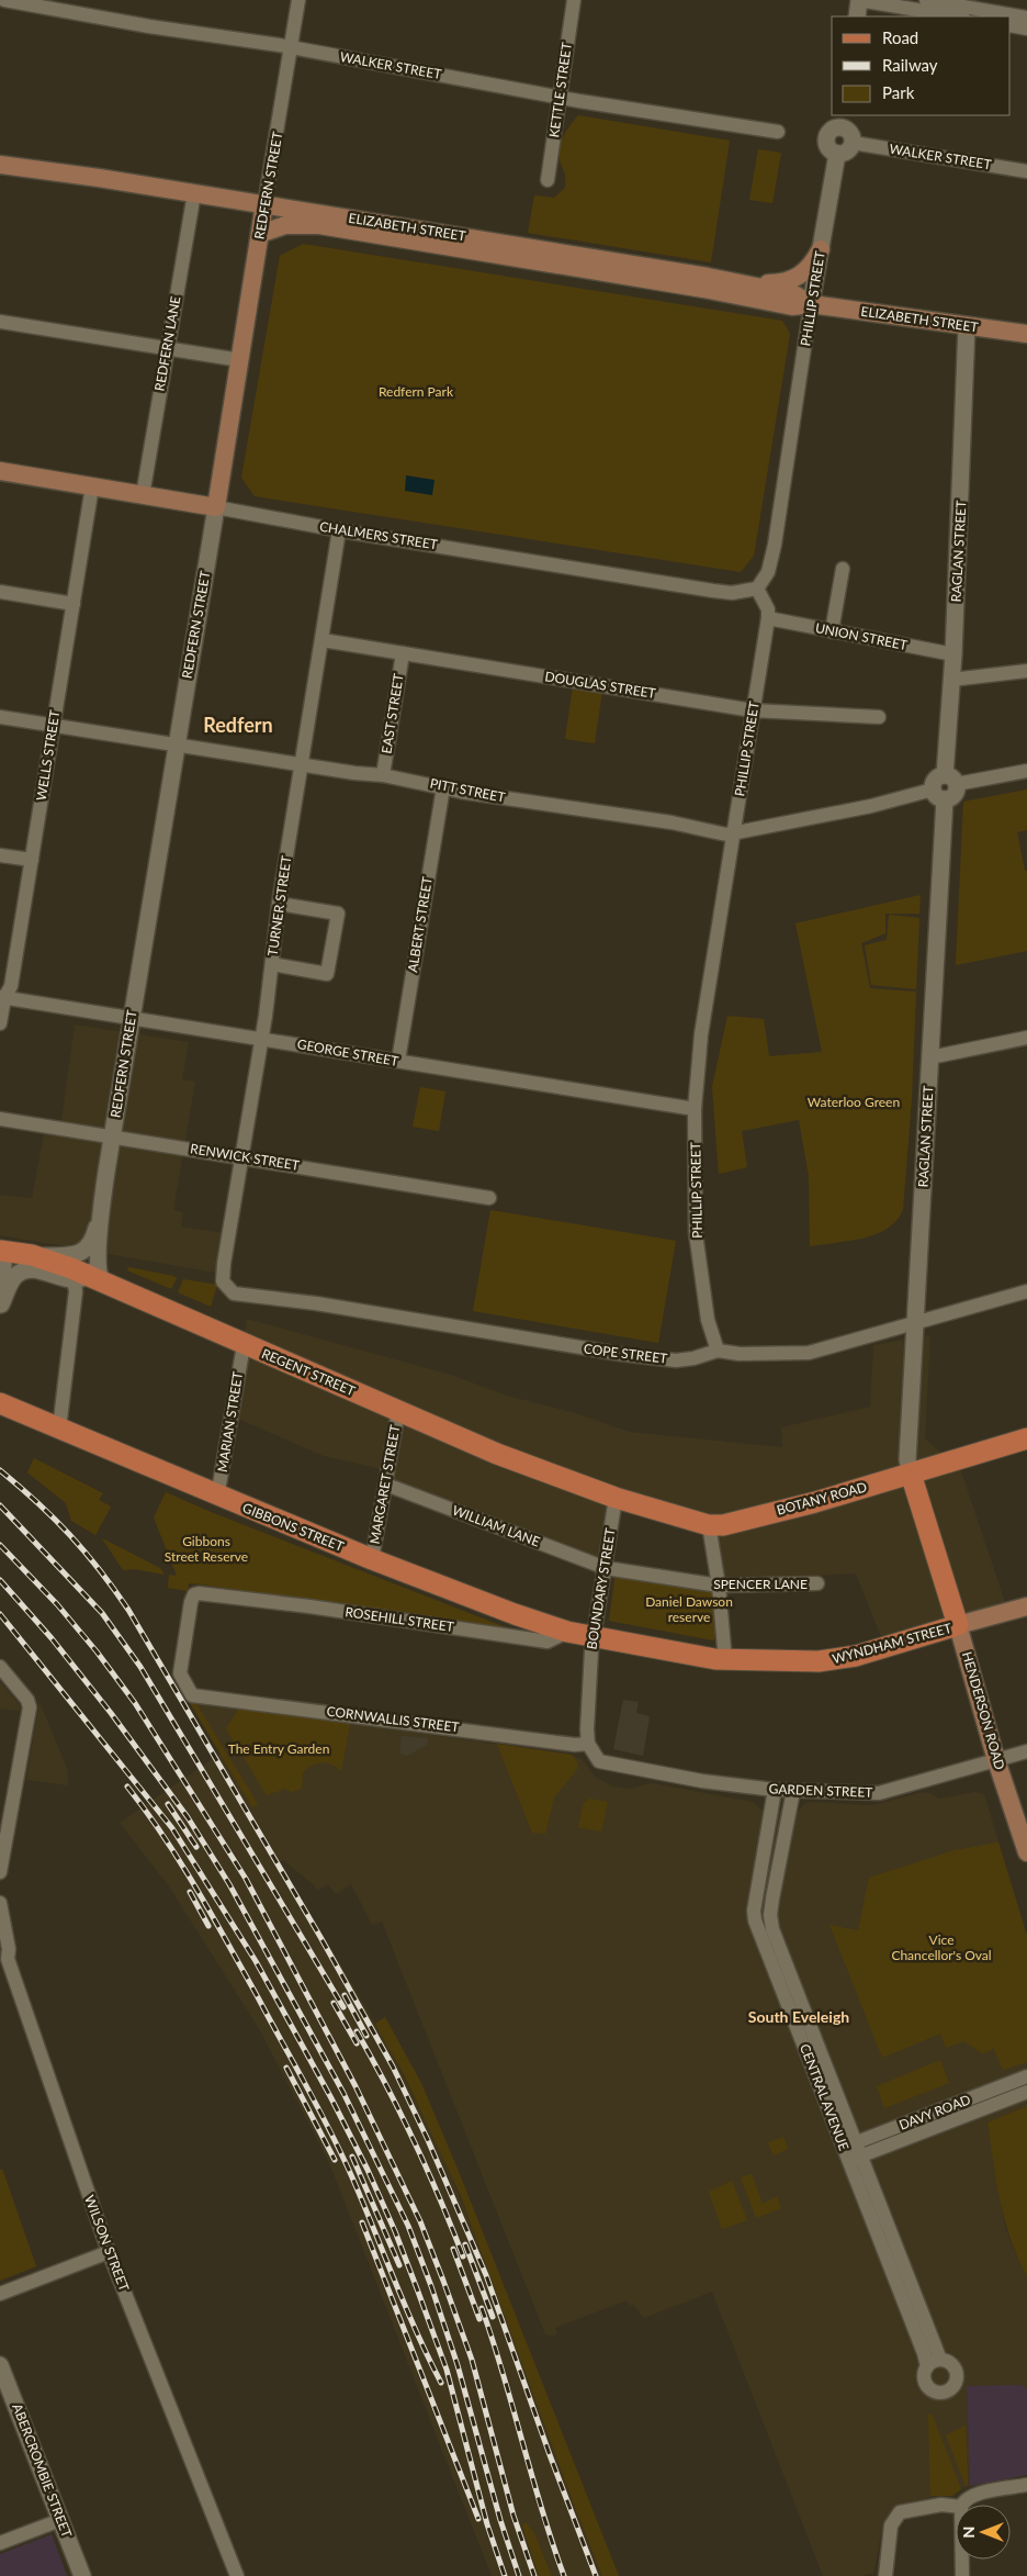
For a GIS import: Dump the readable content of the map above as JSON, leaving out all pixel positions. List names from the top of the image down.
{
  "streets": {
    "main road": [
      "REDFERN STREET",
      "ELIZABETH STREET",
      "CHALMERS STREET",
      "REGENT STREET",
      "BOTANY ROAD",
      "GIBBONS STREET",
      "WYNDHAM STREET",
      "HENDERSON ROAD"
    ],
    "street": [
      "WALKER STREET",
      "KETTLE STREET",
      "PHILLIP STREET",
      "REDFERN LANE",
      "RAGLAN STREET",
      "UNION STREET",
      "DOUGLAS STREET",
      "EAST STREET",
      "WELLS STREET",
      "PITT STREET",
      "TURNER STREET",
      "ALBERT STREET",
      "GEORGE STREET",
      "RENWICK STREET",
      "COPE STREET",
      "MARIAN STREET",
      "MARGARET STREET",
      "WILLIAM LANE",
      "SPENCER LANE",
      "BOUNDARY STREET",
      "ROSEHILL STREET",
      "CORNWALLIS STREET",
      "GARDEN STREET",
      "CENTRAL AVENUE",
      "DAVY ROAD",
      "WILSON STREET",
      "ABERCROMBIE STREET"
    ]
  },
  "crossings": [
    ["WALKER STREET", "KETTLE STREET"],
    ["WALKER STREET", "REDFERN STREET"],
    ["WALKER STREET", "PHILLIP STREET"],
    ["REDFERN STREET", "ELIZABETH STREET"],
    ["REDFERN STREET", "CHALMERS STREET"],
    ["REDFERN STREET", "PITT STREET"],
    ["REDFERN STREET", "GEORGE STREET"],
    ["REDFERN STREET", "RENWICK STREET"],
    ["REDFERN STREET", "REGENT STREET"],
    ["REDFERN STREET", "GIBBONS STREET"],
    ["ELIZABETH STREET", "PHILLIP STREET"],
    ["ELIZABETH STREET", "REDFERN LANE"],
    ["ELIZABETH STREET", "RAGLAN STREET"],
    ["PHILLIP STREET", "CHALMERS STREET"],
    ["PHILLIP STREET", "UNION STREET"],
    ["PHILLIP STREET", "DOUGLAS STREET"],
    ["PHILLIP STREET", "PITT STREET"],
    ["PHILLIP STREET", "GEORGE STREET"],
    ["PHILLIP STREET", "COPE STREET"],
    ["REDFERN LANE", "CHALMERS STREET"],
    ["CHALMERS STREET", "WELLS STREET"],
    ["CHALMERS STREET", "TURNER STREET"],
    ["RAGLAN STREET", "UNION STREET"],
    ["RAGLAN STREET", "PITT STREET"],
    ["RAGLAN STREET", "COPE STREET"],
    ["RAGLAN STREET", "BOTANY ROAD"],
    ["RAGLAN STREET", "HENDERSON ROAD"],
    ["DOUGLAS STREET", "EAST STREET"],
    ["DOUGLAS STREET", "TURNER STREET"],
    ["EAST STREET", "PITT STREET"],
    ["WELLS STREET", "PITT STREET"],
    ["WELLS STREET", "GEORGE STREET"],
    ["PITT STREET", "TURNER STREET"],
    ["PITT STREET", "ALBERT STREET"],
    ["TURNER STREET", "GEORGE STREET"],
    ["TURNER STREET", "RENWICK STREET"],
    ["TURNER STREET", "COPE STREET"],
    ["ALBERT STREET", "GEORGE STREET"],
    ["REGENT STREET", "MARIAN STREET"],
    ["REGENT STREET", "MARGARET STREET"],
    ["REGENT STREET", "BOTANY ROAD"],
    ["REGENT STREET", "BOUNDARY STREET"],
    ["MARIAN STREET", "GIBBONS STREET"],
    ["MARGARET STREET", "WILLIAM LANE"],
    ["MARGARET STREET", "GIBBONS STREET"],
    ["BOTANY ROAD", "BOUNDARY STREET"],
    ["BOTANY ROAD", "HENDERSON ROAD"],
    ["WILLIAM LANE", "SPENCER LANE"],
    ["WILLIAM LANE", "BOUNDARY STREET"],
    ["GIBBONS STREET", "BOUNDARY STREET"],
    ["GIBBONS STREET", "ROSEHILL STREET"],
    ["GIBBONS STREET", "WYNDHAM STREET"],
    ["SPENCER LANE", "BOUNDARY STREET"],
    ["BOUNDARY STREET", "WYNDHAM STREET"],
    ["BOUNDARY STREET", "CORNWALLIS STREET"],
    ["BOUNDARY STREET", "GARDEN STREET"],
    ["ROSEHILL STREET", "CORNWALLIS STREET"],
    ["WYNDHAM STREET", "HENDERSON ROAD"],
    ["HENDERSON ROAD", "GARDEN STREET"],
    ["CORNWALLIS STREET", "GARDEN STREET"],
    ["GARDEN STREET", "CENTRAL AVENUE"],
    ["CENTRAL AVENUE", "DAVY ROAD"]
  ],
  "districts": ["Redfern", "South Eveleigh"],
  "parks": [
    "Redfern Park",
    "Waterloo Green",
    "Gibbons Street Reserve",
    "Daniel Dawson reserve",
    "The Entry Garden",
    "Vice Chancellor's Oval"
  ],
  "legend": ["Road", "Railway", "Park"],
  "north": "left"
}
